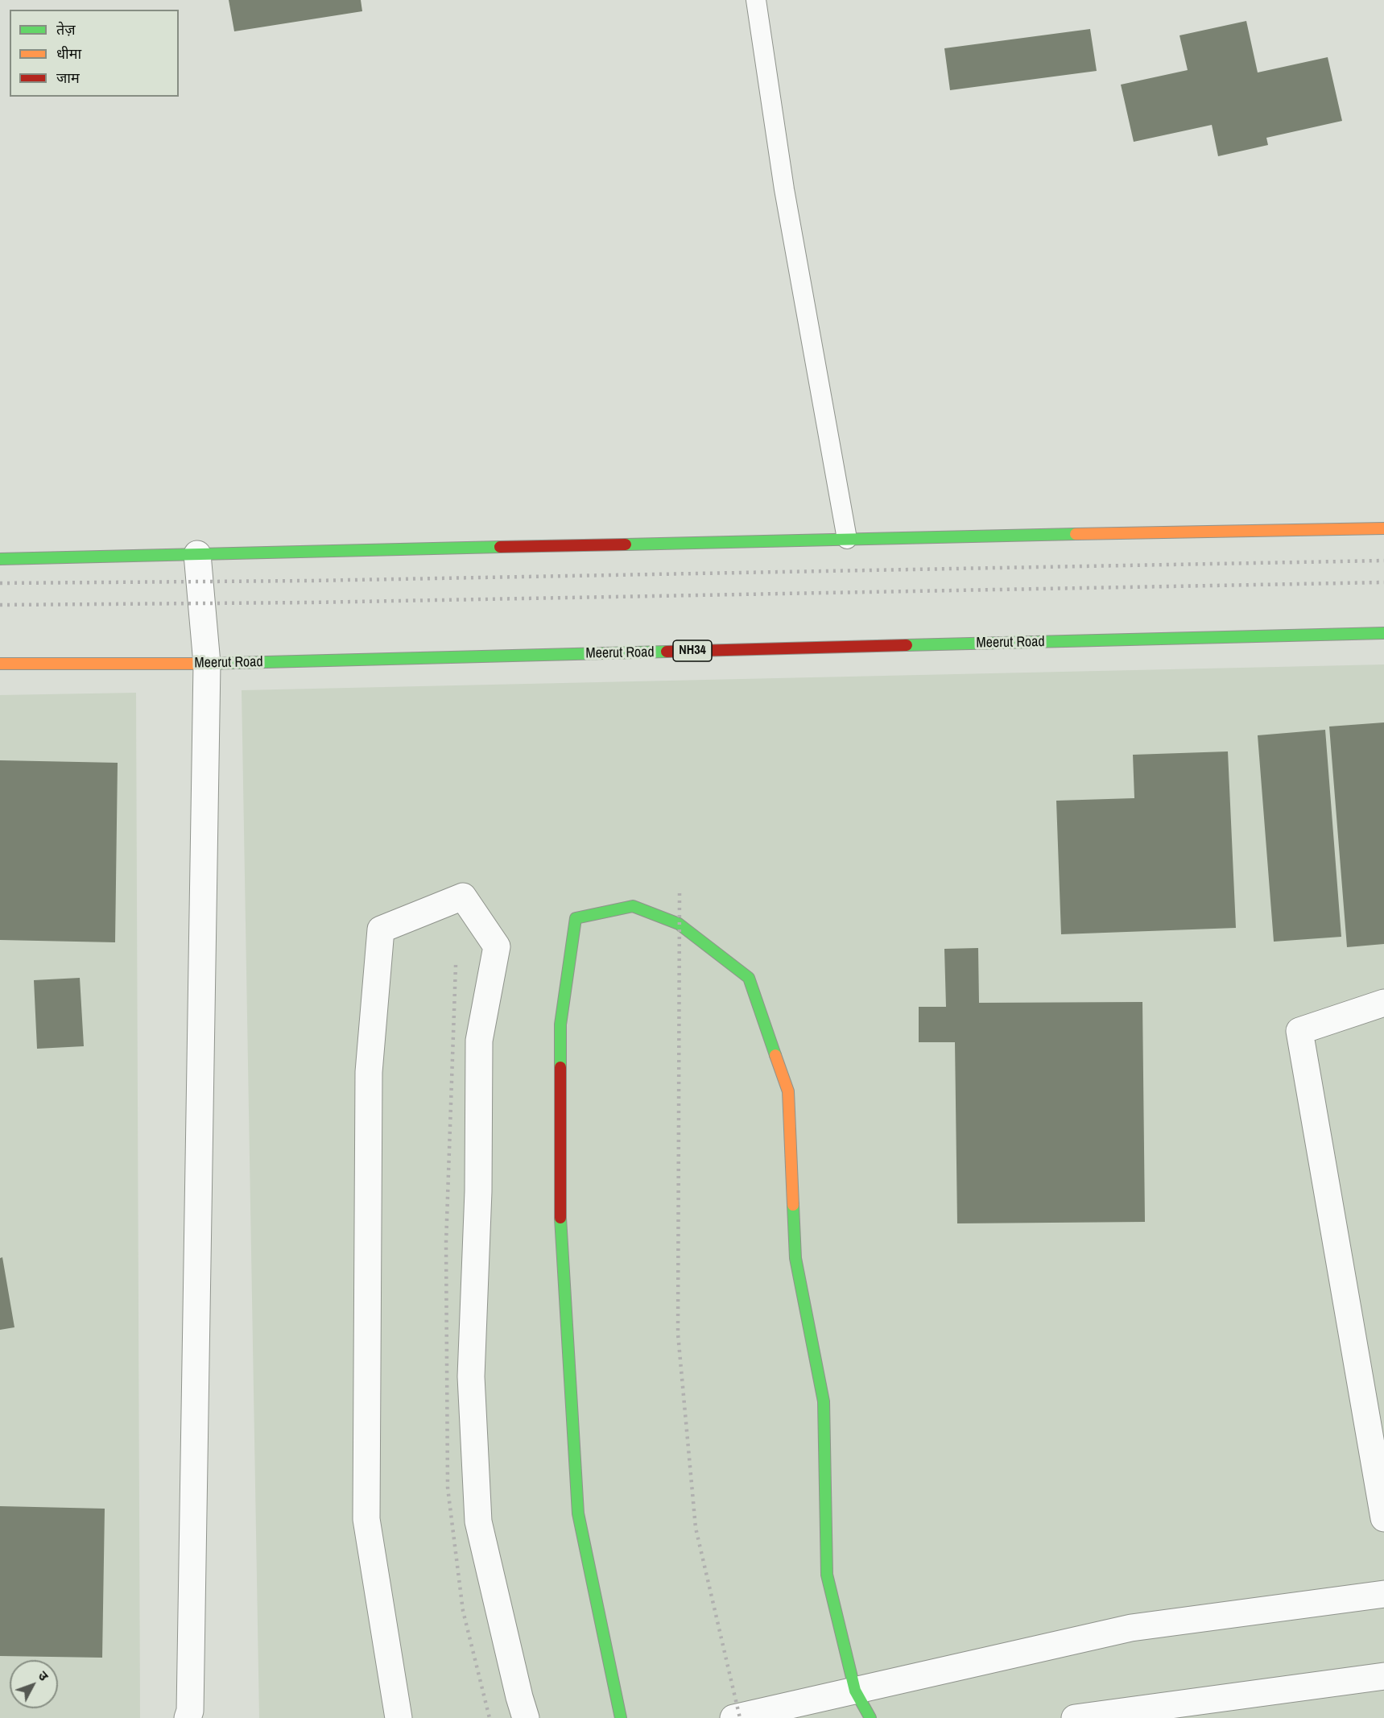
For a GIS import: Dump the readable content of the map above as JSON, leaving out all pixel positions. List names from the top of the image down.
{
  "streets": {
    "main road": ["Meerut Road", "NH34"]
  },
  "legend": ["तेज़", "धीमा", "जाम"],
  "north": "top right"
}
